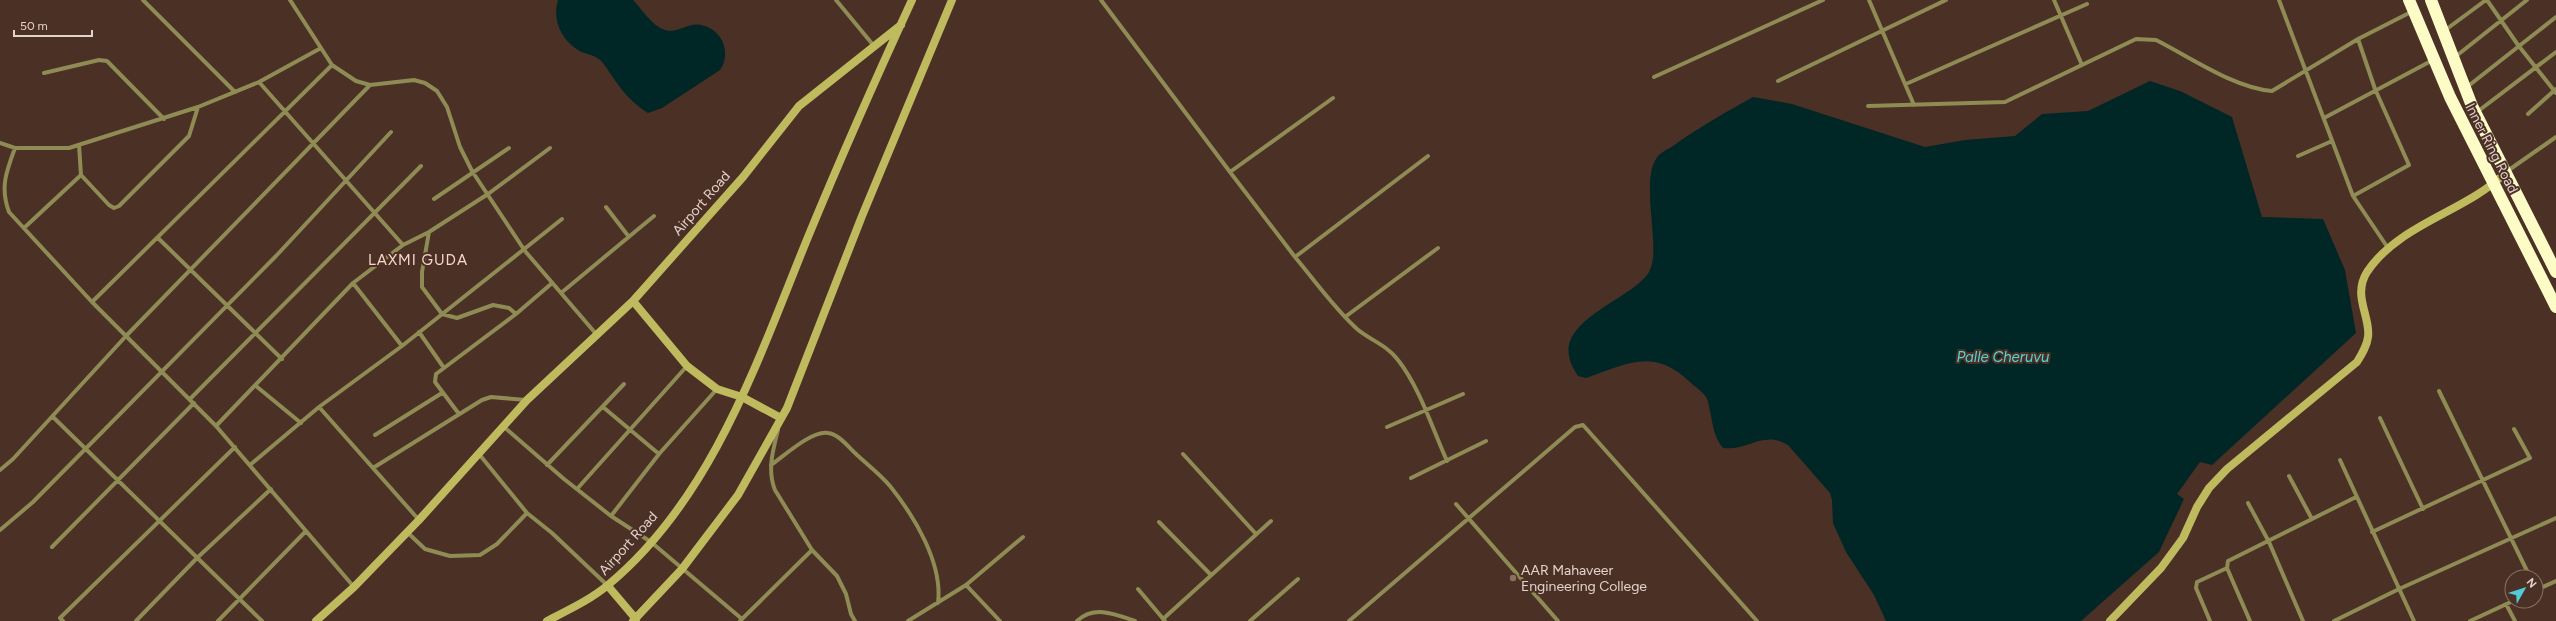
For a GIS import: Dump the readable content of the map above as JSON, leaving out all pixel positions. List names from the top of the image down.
{
  "streets": {
    "highway": ["Inner Ring Road"],
    "street": ["Airport Road"]
  },
  "districts": ["LAXMI GUDA"],
  "water": ["Palle Cheruvu"],
  "places": ["AAR Mahaveer Engineering College"],
  "scale_bar": "50 m",
  "north": "top right"
}
